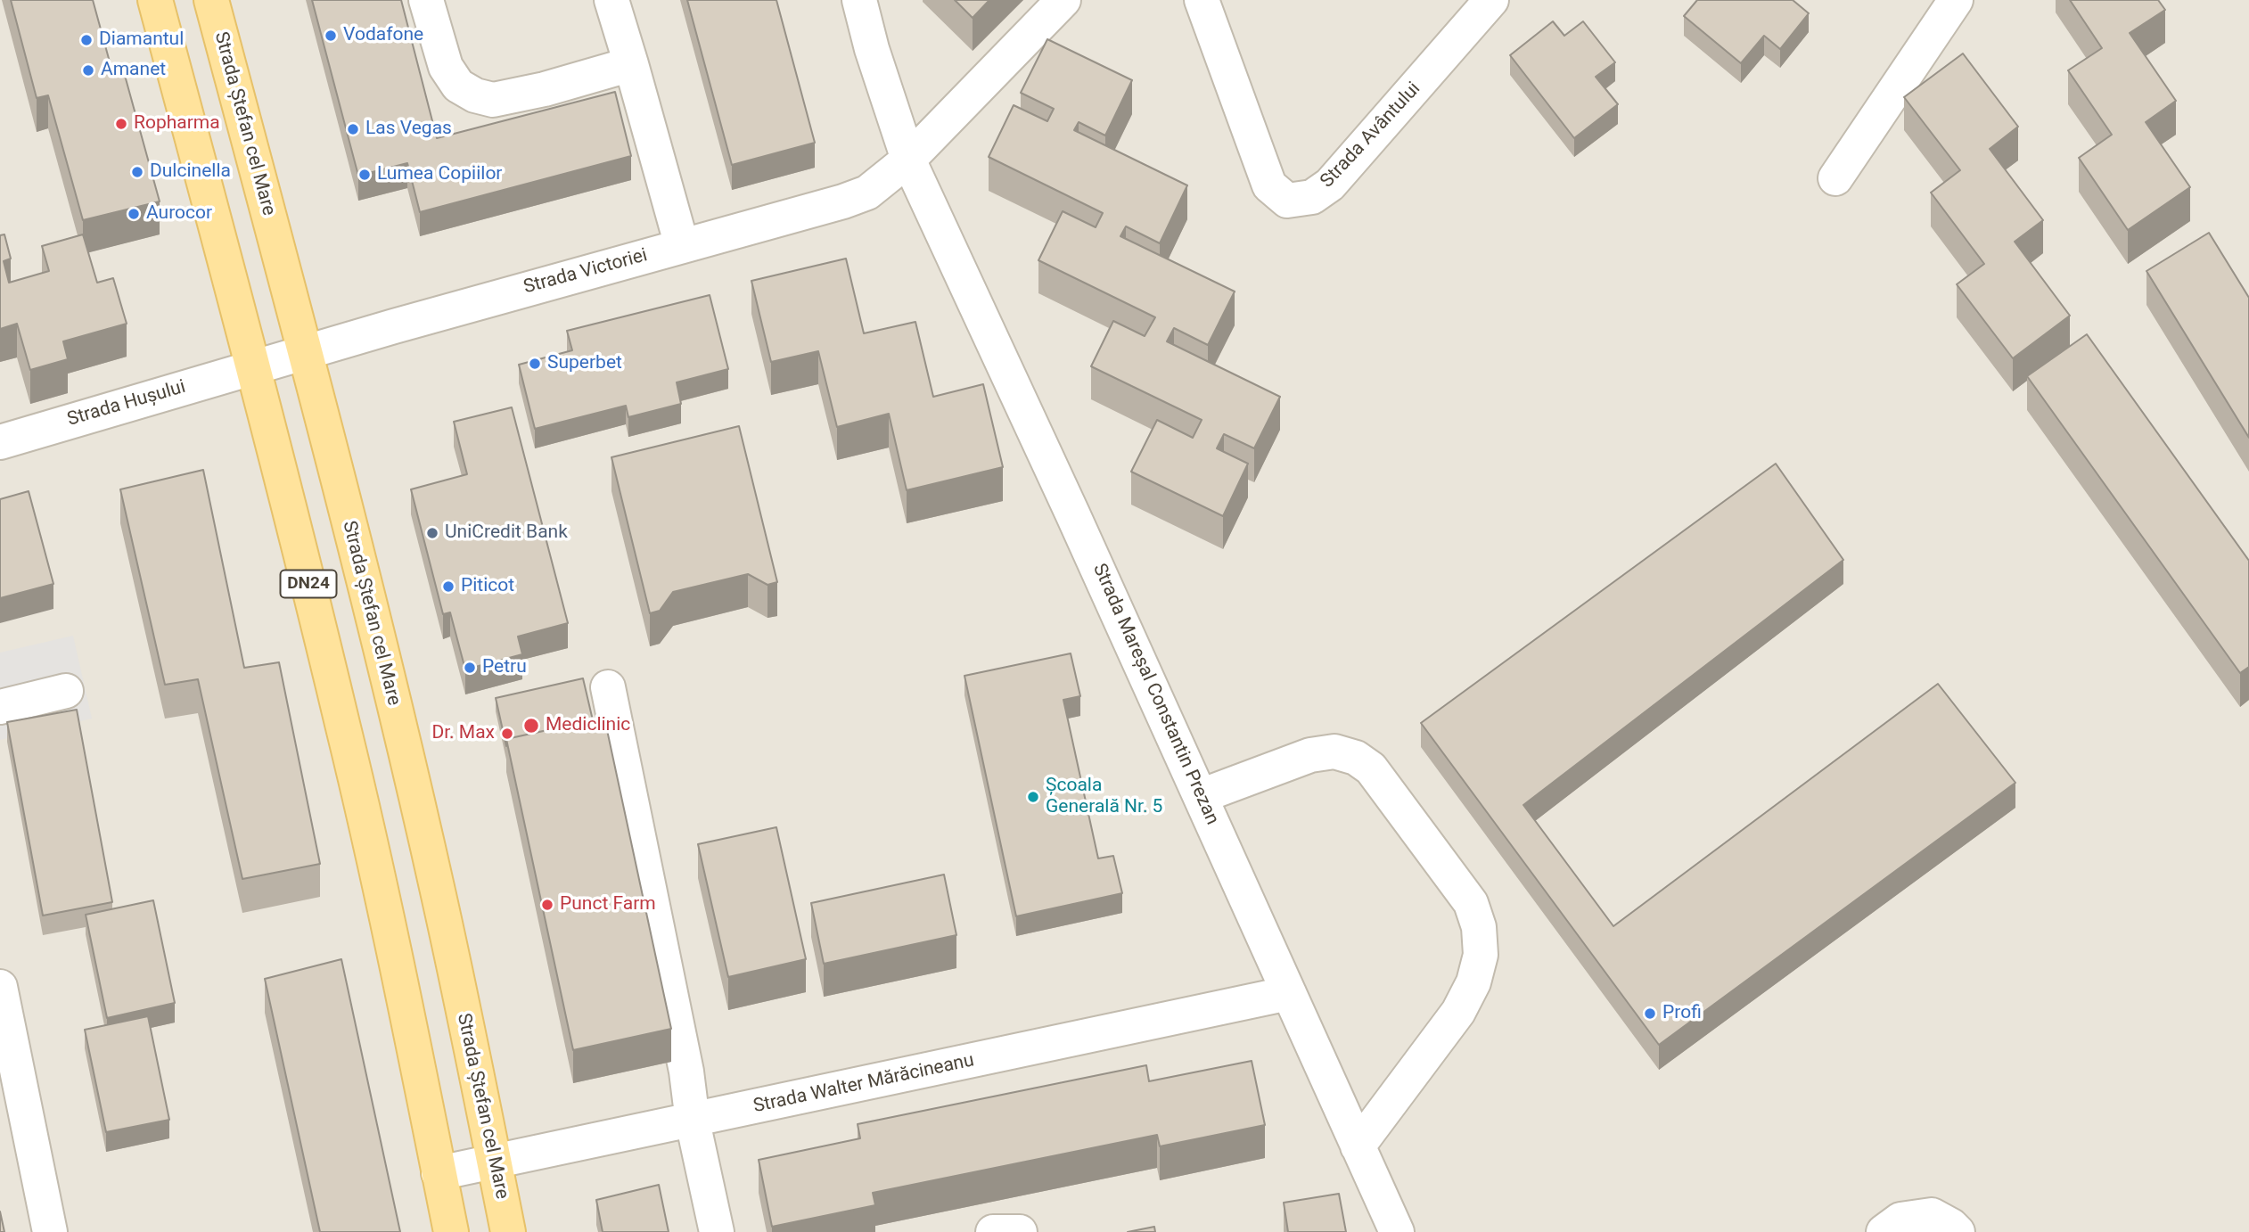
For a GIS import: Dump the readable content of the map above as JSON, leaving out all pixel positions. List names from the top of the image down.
{
  "streets": {
    "main road": ["Strada Ștefan cel Mare", "DN24"],
    "street": [
      "Strada Avântului",
      "Strada Victoriei",
      "Strada Hușului",
      "Strada Mareșal Constantin Prezan",
      "Strada Walter Mărăcineanu"
    ]
  },
  "crossings": [
    ["Strada Ștefan cel Mare", "Strada Victoriei"],
    ["Strada Ștefan cel Mare", "Strada Walter Mărăcineanu"],
    ["Strada Victoriei", "Strada Hușului"],
    ["Strada Victoriei", "DN24"],
    ["Strada Victoriei", "Strada Mareșal Constantin Prezan"],
    ["Strada Hușului", "DN24"],
    ["DN24", "Strada Walter Mărăcineanu"],
    ["Strada Mareșal Constantin Prezan", "Strada Walter Mărăcineanu"]
  ],
  "places": [
    "Vodafone",
    "Diamantul",
    "Amanet",
    "Ropharma",
    "Las Vegas",
    "Dulcinella",
    "Lumea Copiilor",
    "Aurocor",
    "Superbet",
    "UniCredit Bank",
    "Piticot",
    "Petru",
    "Mediclinic",
    "Dr. Max",
    "Școala Generală Nr. 5",
    "Punct Farm",
    "Profi"
  ]
}
